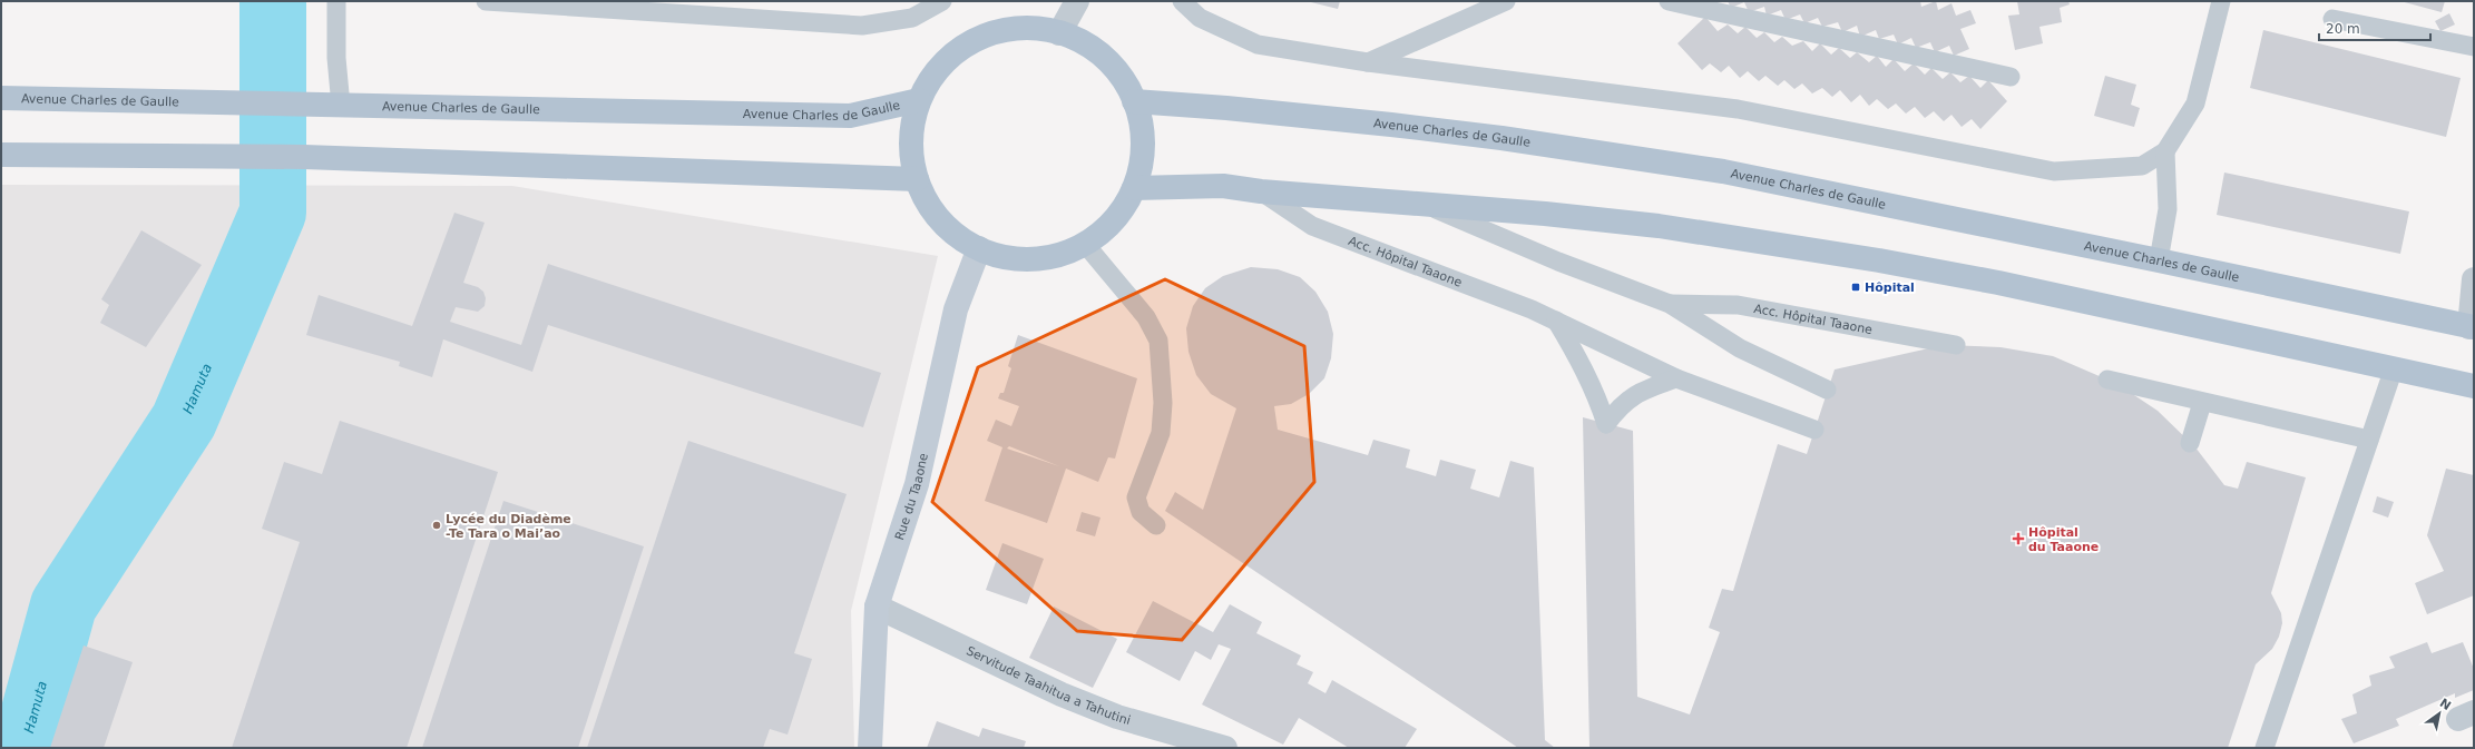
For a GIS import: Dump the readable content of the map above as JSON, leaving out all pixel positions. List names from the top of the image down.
{
  "streets": {
    "main road": ["Avenue Charles de Gaulle", "Rue du Taaone"],
    "street": ["Servitude Taahitua a Tahutini"],
    "lane": ["Acc. Hôpital Taaone"]
  },
  "crossings": [
    ["Avenue Charles de Gaulle", "Rue du Taaone"],
    ["Rue du Taaone", "Servitude Taahitua a Tahutini"]
  ],
  "water": ["Hamuta"],
  "places": {
    "transit": ["Hôpital"],
    "other": ["Lycée du Diadème -Te Tara o Mai’ao"],
    "health": ["Hôpital du Taaone"]
  },
  "scale_bar": "20 m",
  "north": "top right"
}
